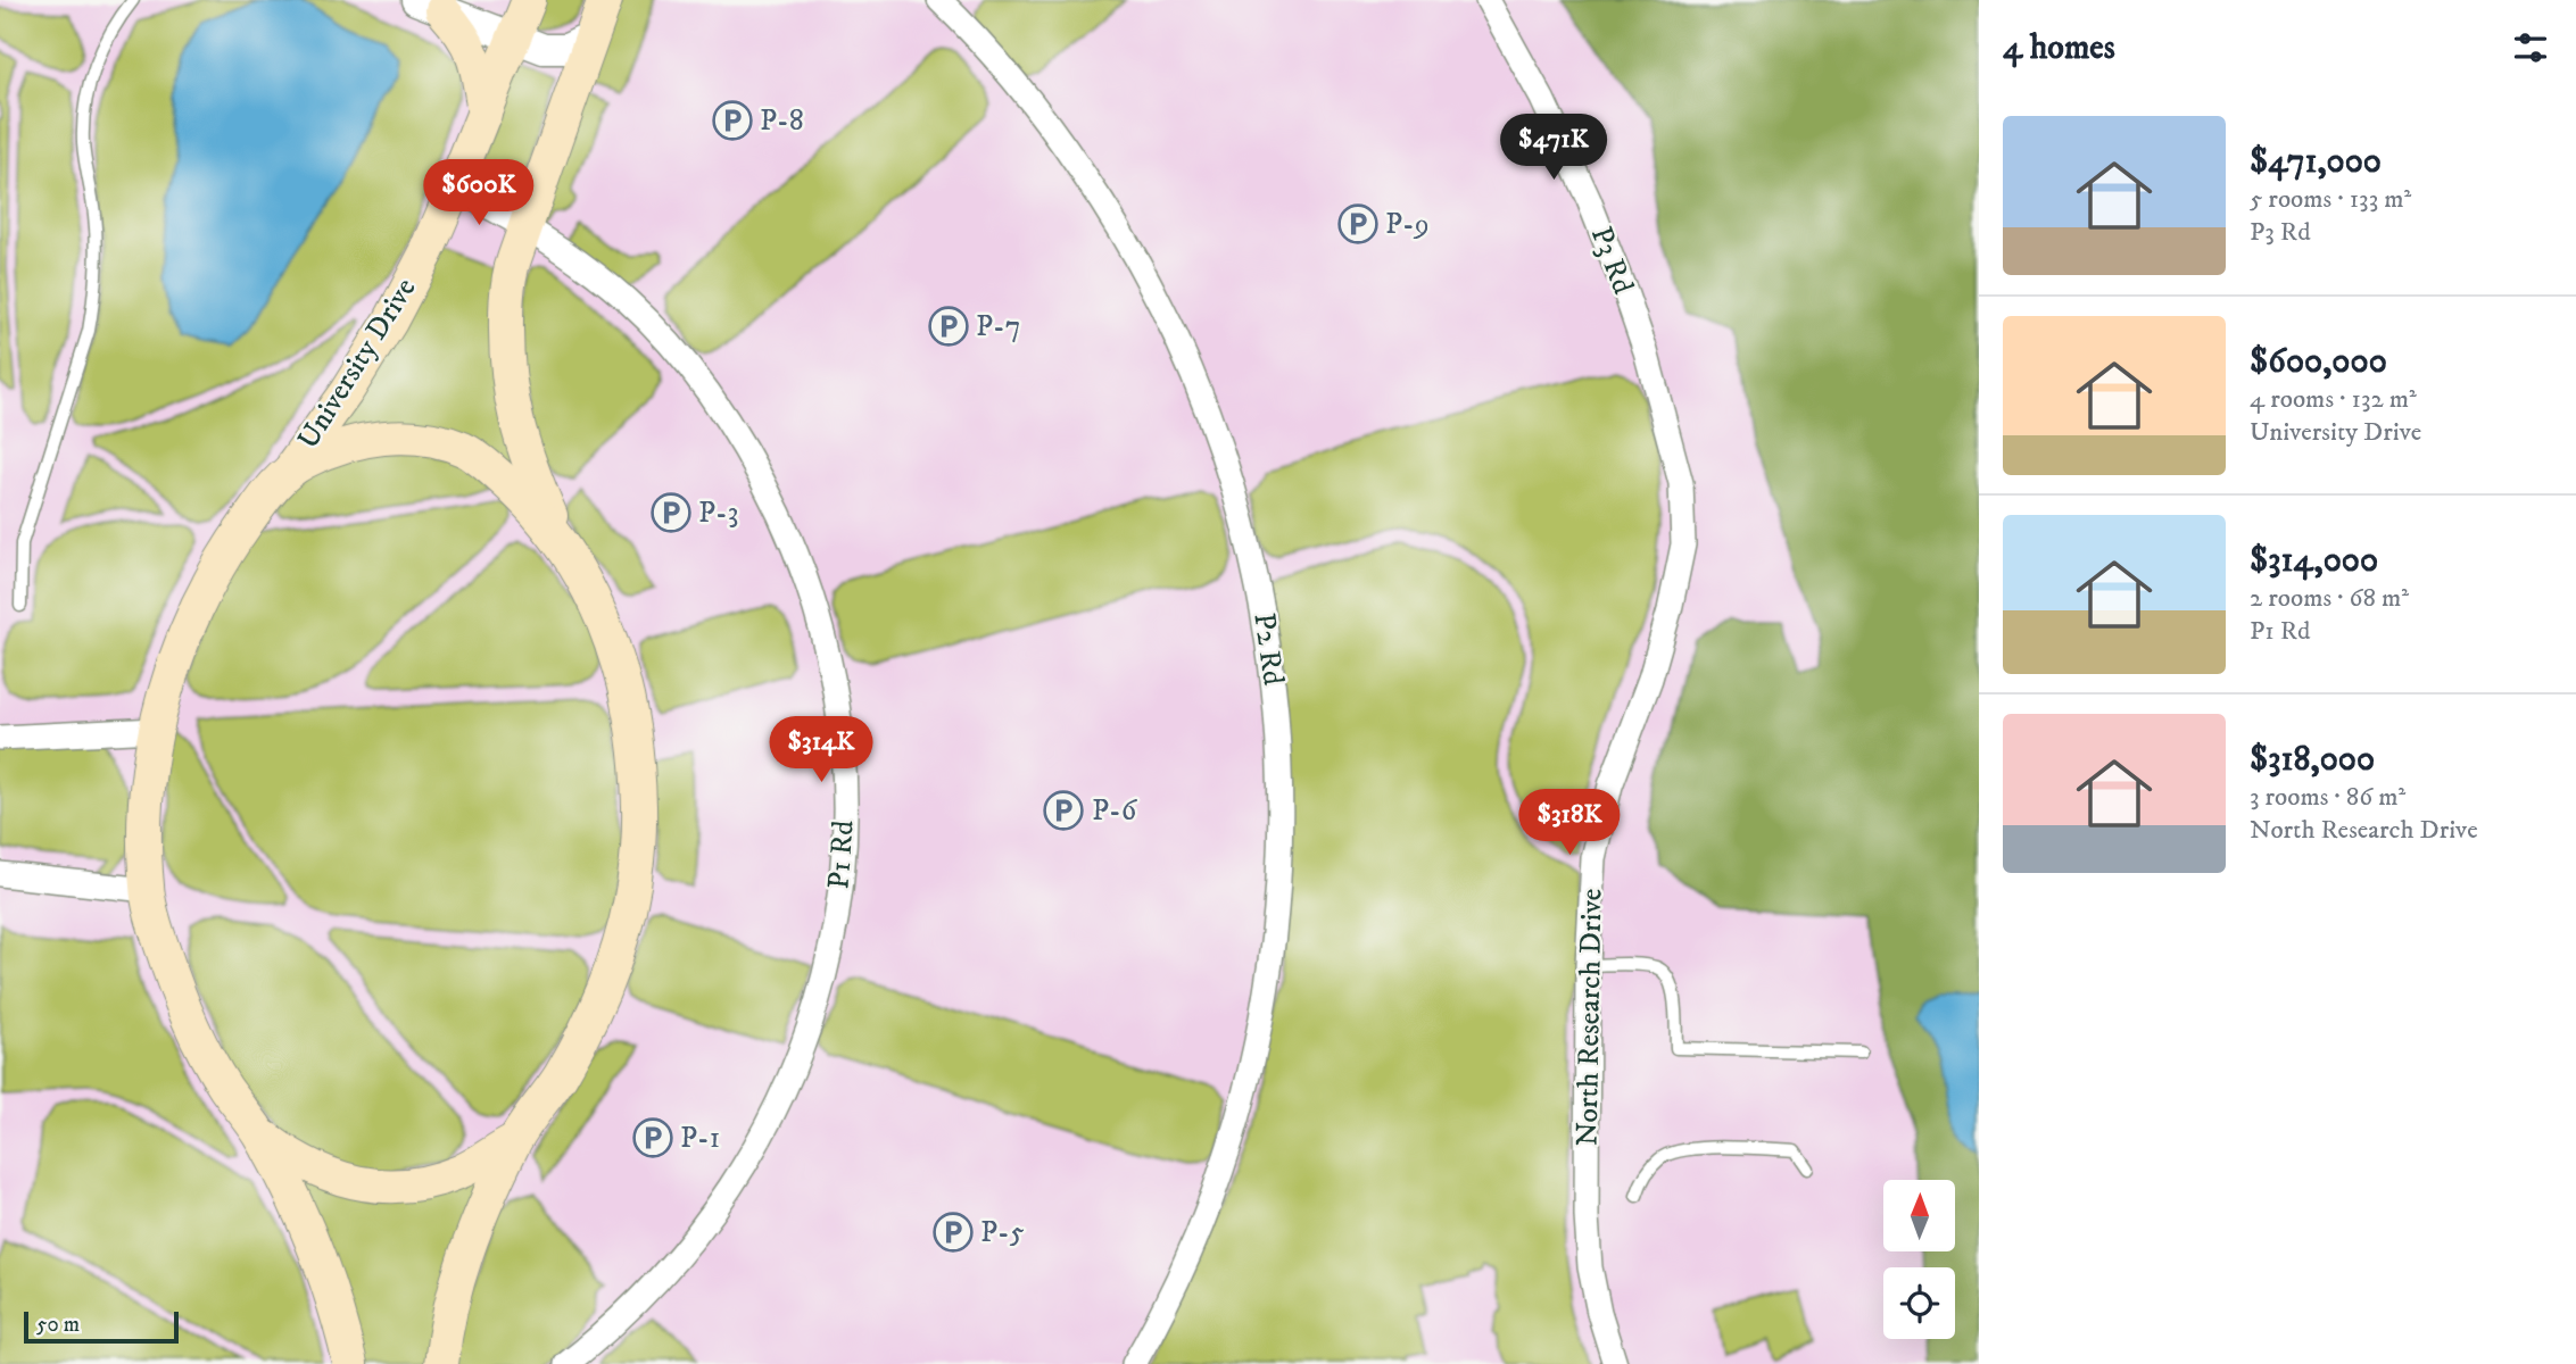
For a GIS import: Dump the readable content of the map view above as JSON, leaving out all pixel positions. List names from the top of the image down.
{
  "streets": {
    "main road": ["University Drive"],
    "street": [
      "P3 Rd",
      "P2 Rd",
      "P1 Rd",
      "North Research Drive"
    ]
  },
  "crossings": [
    ["P3 Rd", "North Research Drive"],
    ["University Drive", "P1 Rd"]
  ],
  "places": {
    "parking": [
      "P-8",
      "P-9",
      "P-7",
      "P-3",
      "P-6",
      "P-1",
      "P-5"
    ]
  },
  "scale_bar": "50 m",
  "north": "top",
  "page": {
    "heading": "4 homes",
    "list": [
      {
        "name": "$471,000",
        "note": "5 rooms · 133 m² · P3 Rd"
      },
      {
        "name": "$600,000",
        "note": "4 rooms · 132 m² · University Drive"
      },
      {
        "name": "$314,000",
        "note": "2 rooms · 68 m² · P1 Rd"
      },
      {
        "name": "$318,000",
        "note": "3 rooms · 86 m² · North Research Drive"
      }
    ],
    "price": [
      "$471K",
      "$600K",
      "$314K",
      "$318K"
    ],
    "scale": "50 m"
  }
}
